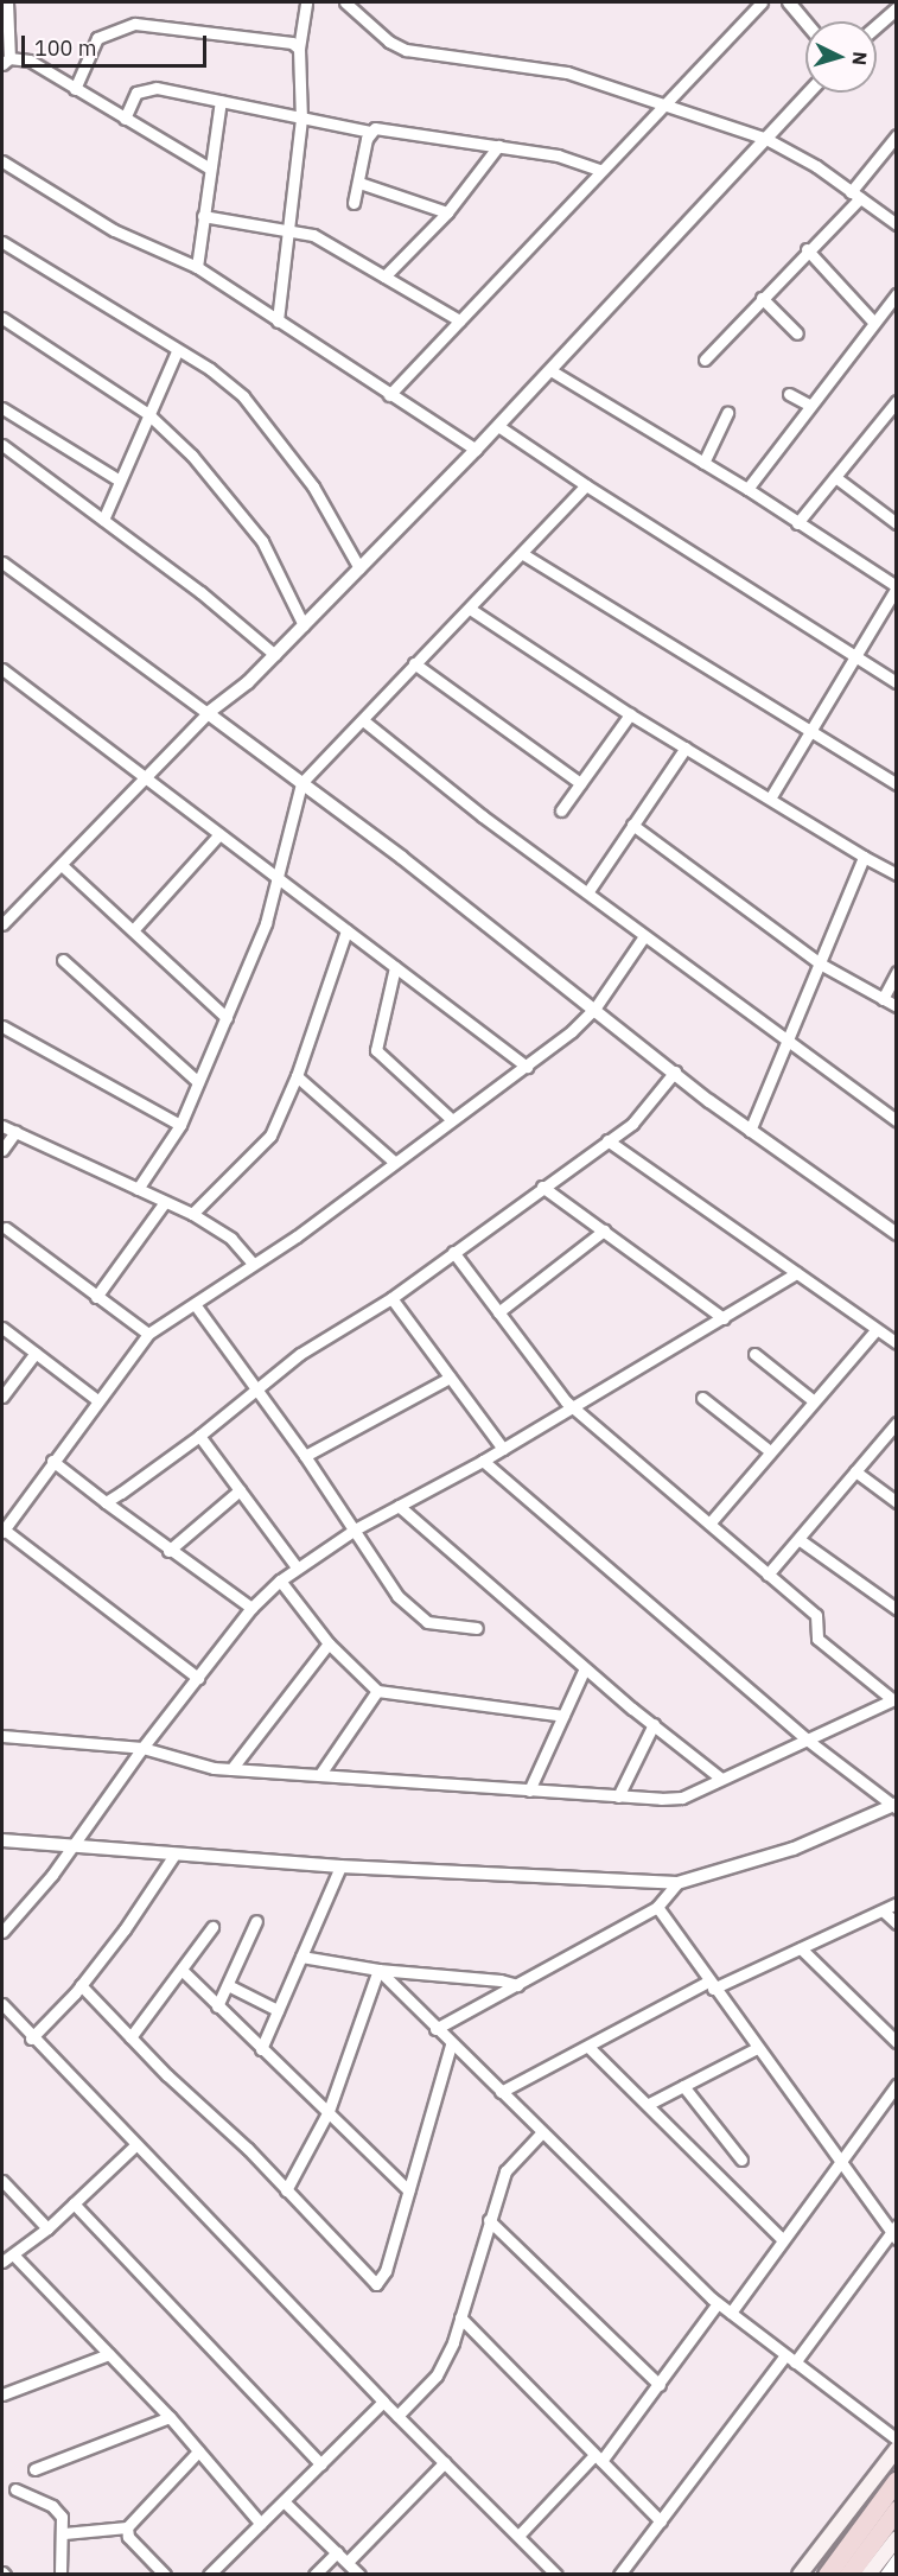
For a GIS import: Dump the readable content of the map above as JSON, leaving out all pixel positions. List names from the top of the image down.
{
  "scale_bar": "100 m",
  "north": "right"
}
